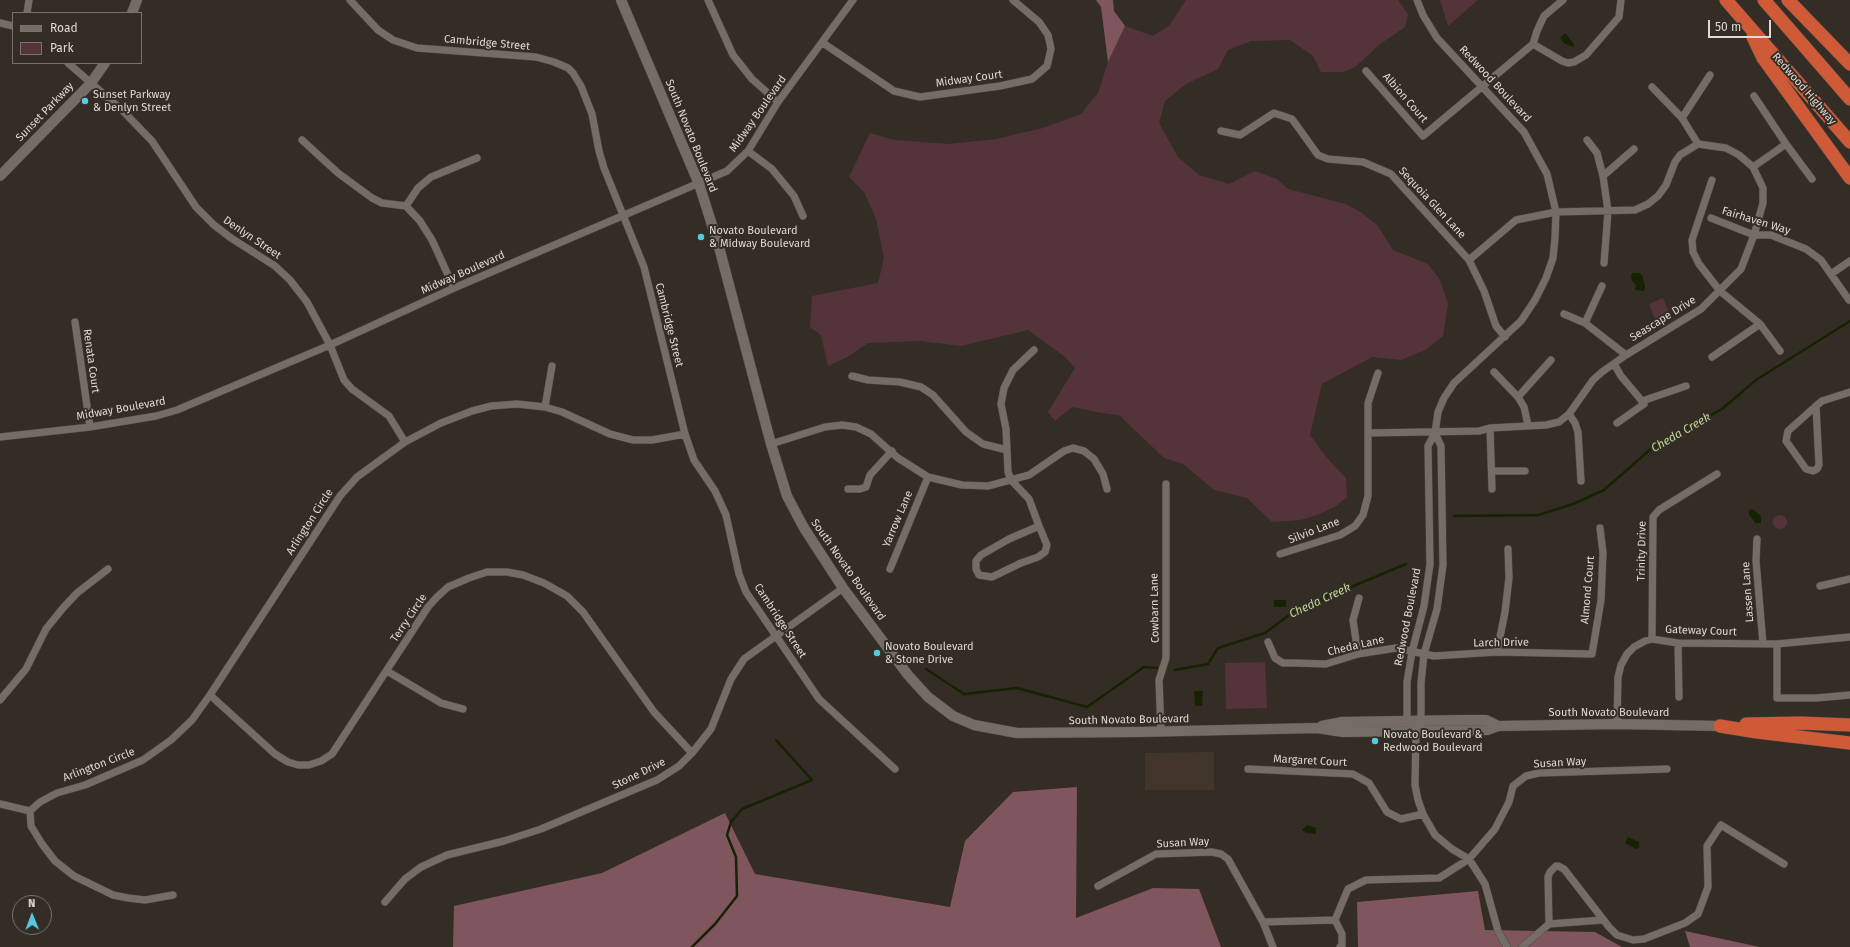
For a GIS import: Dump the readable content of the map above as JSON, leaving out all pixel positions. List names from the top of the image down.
{
  "streets": {
    "highway": ["Redwood Highway"],
    "main road": ["Sunset Parkway", "South Novato Boulevard"],
    "street": [
      "Cambridge Street",
      "Midway Court",
      "Redwood Boulevard",
      "Albion Court",
      "Midway Boulevard",
      "Sequoia Glen Lane",
      "Fairhaven Way",
      "Denlyn Street",
      "Seascape Drive",
      "Renata Court",
      "Yarrow Lane",
      "Arlington Circle",
      "Silvio Lane",
      "Trinity Drive",
      "Almond Court",
      "Lassen Lane",
      "Cowbarn Lane",
      "Terry Circle",
      "Gateway Court",
      "Larch Drive",
      "Cheda Lane",
      "Margaret Court",
      "Susan Way",
      "Stone Drive"
    ]
  },
  "crossings": [
    ["Cambridge Street", "Midway Boulevard"],
    ["Cambridge Street", "Arlington Circle"],
    ["Cambridge Street", "Stone Drive"],
    ["Midway Court", "Midway Boulevard"],
    ["Redwood Boulevard", "Albion Court"],
    ["Redwood Boulevard", "South Novato Boulevard"],
    ["Redwood Boulevard", "Sequoia Glen Lane"],
    ["Redwood Boulevard", "Seascape Drive"],
    ["Redwood Boulevard", "Larch Drive"],
    ["Redwood Boulevard", "Cheda Lane"],
    ["Redwood Boulevard", "Margaret Court"],
    ["Redwood Boulevard", "Susan Way"],
    ["Sunset Parkway", "Denlyn Street"],
    ["Midway Boulevard", "South Novato Boulevard"],
    ["Midway Boulevard", "Denlyn Street"],
    ["Midway Boulevard", "Renata Court"],
    ["South Novato Boulevard", "Cowbarn Lane"],
    ["South Novato Boulevard", "Gateway Court"],
    ["South Novato Boulevard", "Stone Drive"],
    ["Fairhaven Way", "Seascape Drive"],
    ["Denlyn Street", "Arlington Circle"],
    ["Arlington Circle", "Terry Circle"],
    ["Trinity Drive", "Gateway Court"],
    ["Almond Court", "Larch Drive"],
    ["Lassen Lane", "Gateway Court"],
    ["Terry Circle", "Stone Drive"],
    ["Larch Drive", "Cheda Lane"]
  ],
  "water": ["Cheda Creek"],
  "places": [
    "Sunset Parkway & Denlyn Street",
    "Novato Boulevard & Midway Boulevard",
    "Novato Boulevard & Stone Drive",
    "Novato Boulevard & Redwood Boulevard"
  ],
  "legend": ["Road", "Park"],
  "scale_bar": "50 m",
  "north": "top"
}
